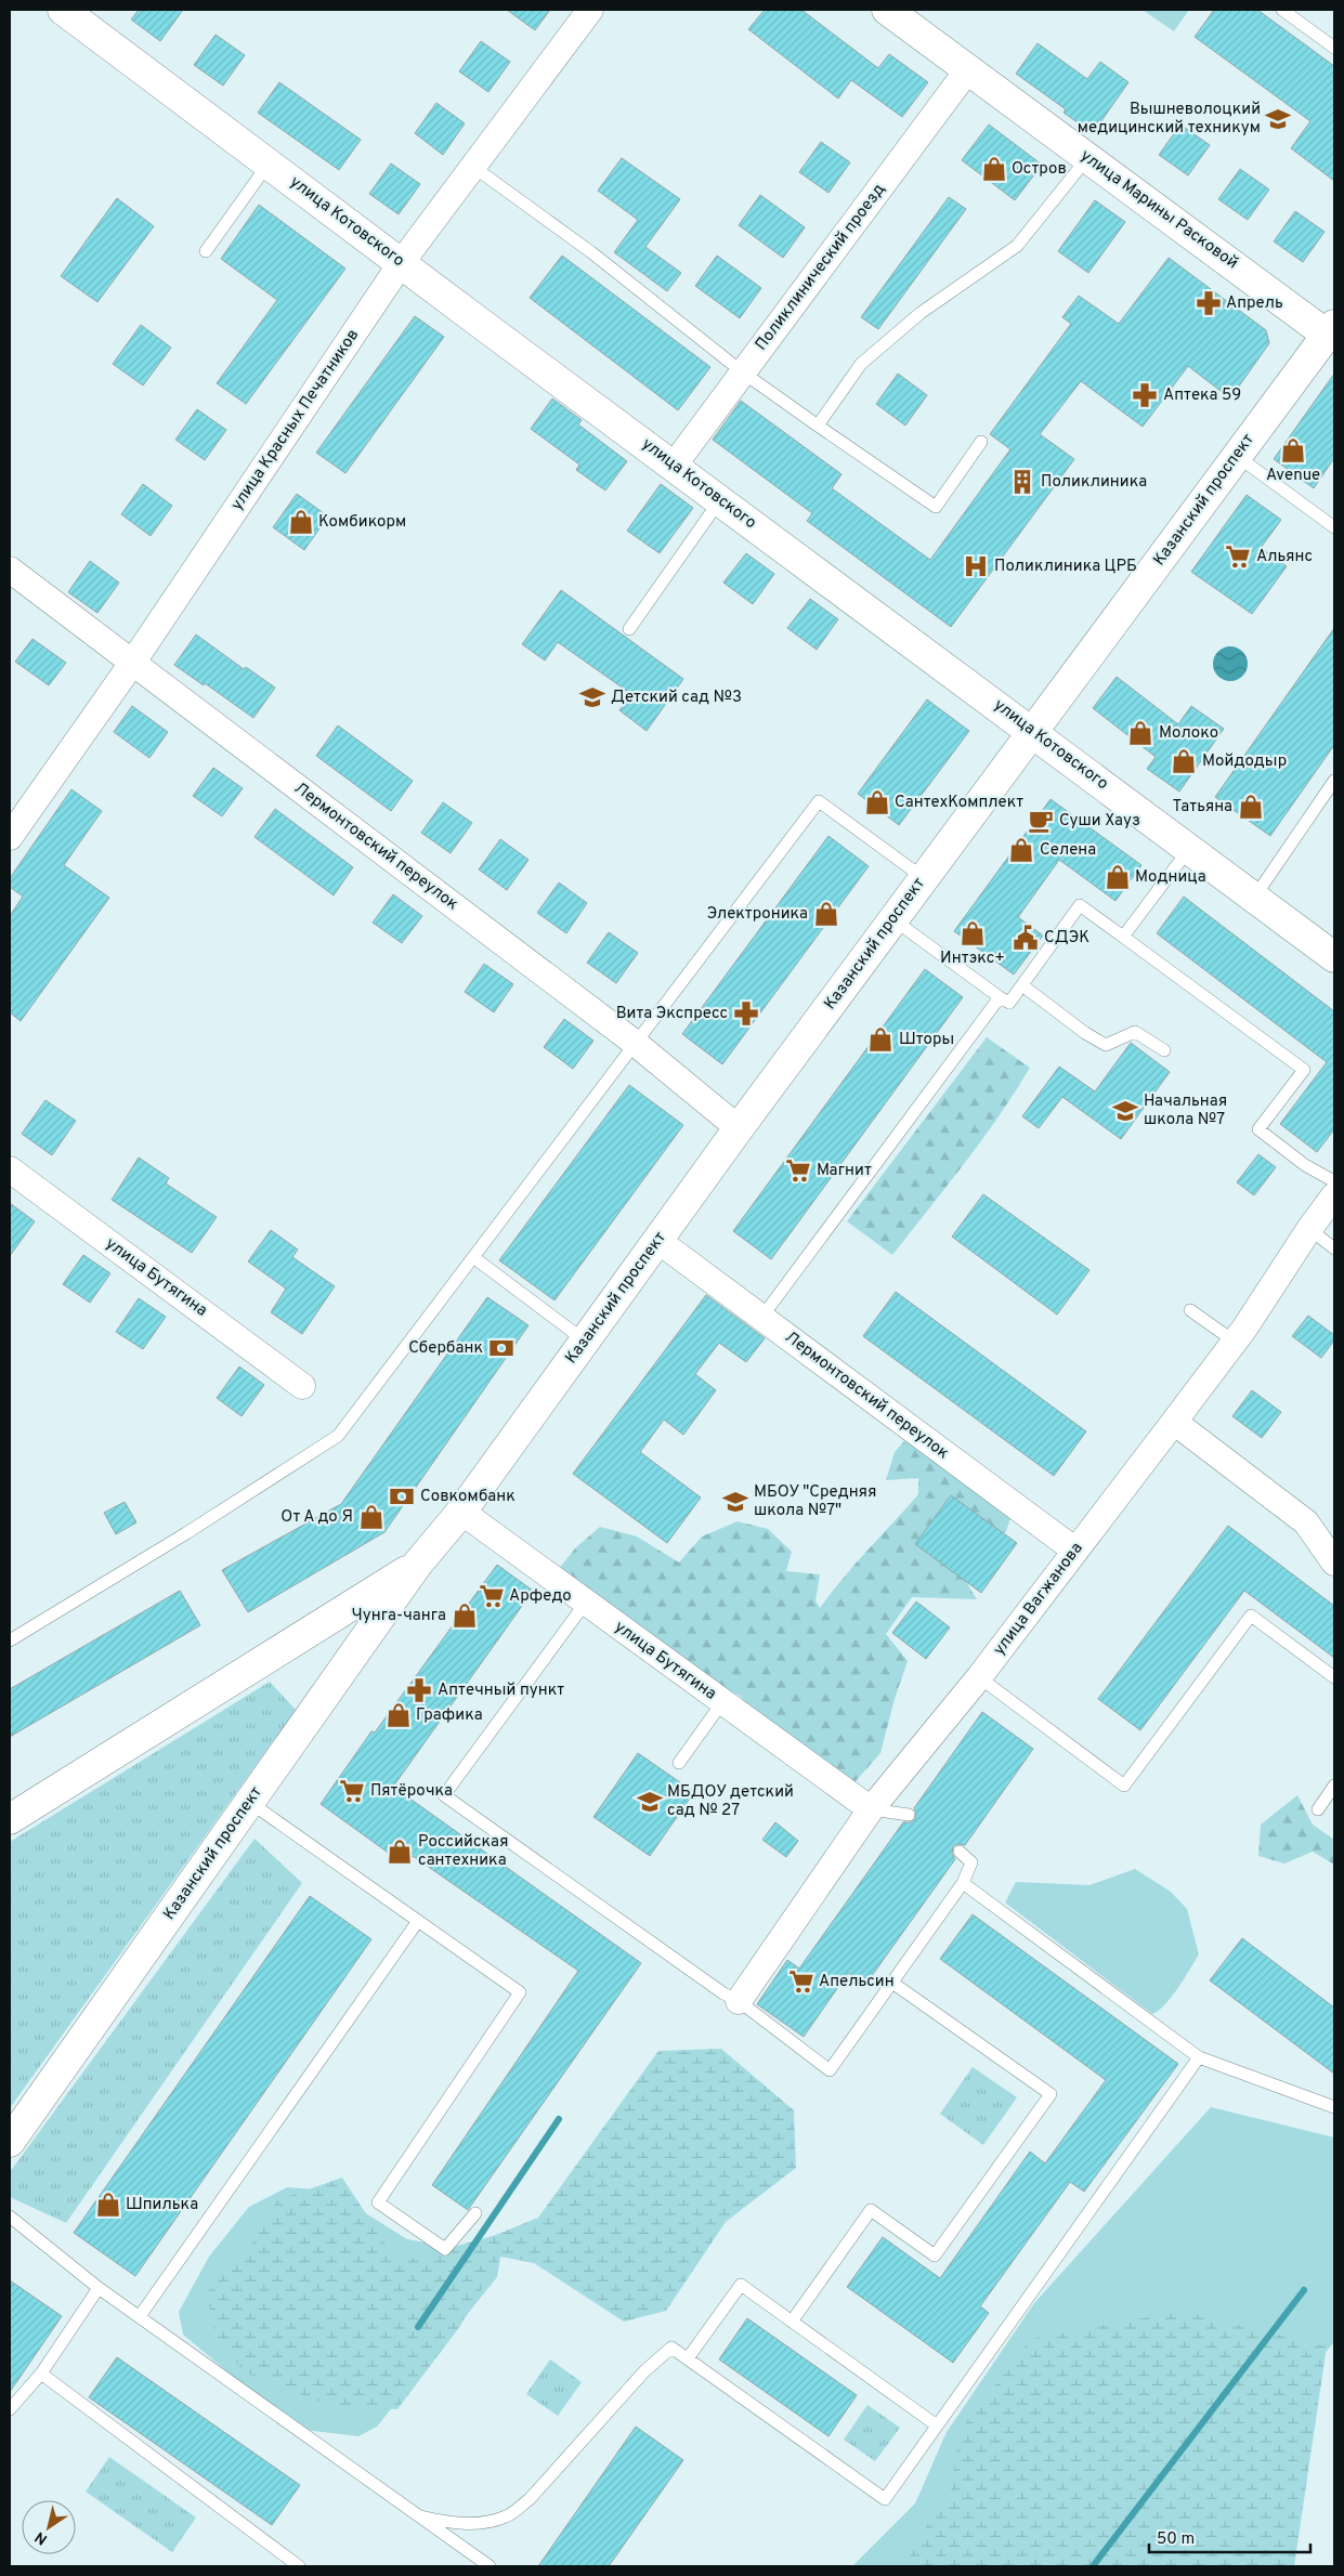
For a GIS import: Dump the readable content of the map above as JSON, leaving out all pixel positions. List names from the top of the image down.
{
  "streets": {
    "street": [
      "улица Марины Расковой",
      "улица Котовского",
      "Поликлинический проезд",
      "улица Красных Печатников",
      "Казанский проспект",
      "Лермонтовский переулок",
      "улица Бутягина",
      "улица Вагжанова"
    ]
  },
  "crossings": [
    ["улица Марины Расковой", "Поликлинический проезд"],
    ["улица Марины Расковой", "Казанский проспект"],
    ["улица Котовского", "Поликлинический проезд"],
    ["улица Котовского", "улица Красных Печатников"],
    ["улица Котовского", "Казанский проспект"],
    ["улица Красных Печатников", "Лермонтовский переулок"],
    ["Казанский проспект", "Лермонтовский переулок"],
    ["Казанский проспект", "улица Бутягина"],
    ["Лермонтовский переулок", "улица Вагжанова"],
    ["улица Бутягина", "улица Вагжанова"]
  ],
  "places": {
    "school or university": [
      "Вышневолоцкий медицинский техникум",
      "Детский сад №3",
      "Начальная школа №7",
      "МБОУ \"Средняя школа №7\"",
      "МБДОУ детский сад № 27"
    ],
    "shop": [
      "Остров",
      "Avenue",
      "Комбикорм",
      "Молоко",
      "Мойдодыр",
      "СантехКомплект",
      "Татьяна",
      "Селена",
      "Модница",
      "Электроника",
      "Интэкс+",
      "Шторы",
      "От А до Я",
      "Чунга-чанга",
      "Графика",
      "Российская сантехника",
      "Шпилька"
    ],
    "pharmacy": [
      "Апрель",
      "Аптека 59",
      "Вита Экспресс",
      "Аптечный пункт"
    ],
    "building": ["Поликлиника"],
    "supermarket": [
      "Альянс",
      "Магнит",
      "Арфедо",
      "Пятёрочка",
      "Апельсин"
    ],
    "hospital": ["Поликлиника ЦРБ"],
    "cafe": ["Суши Хауз"],
    "public building": ["СДЭК"],
    "bank": ["Сбербанк", "Совкомбанк"]
  },
  "scale_bar": "50 m",
  "north": "bottom left"
}
